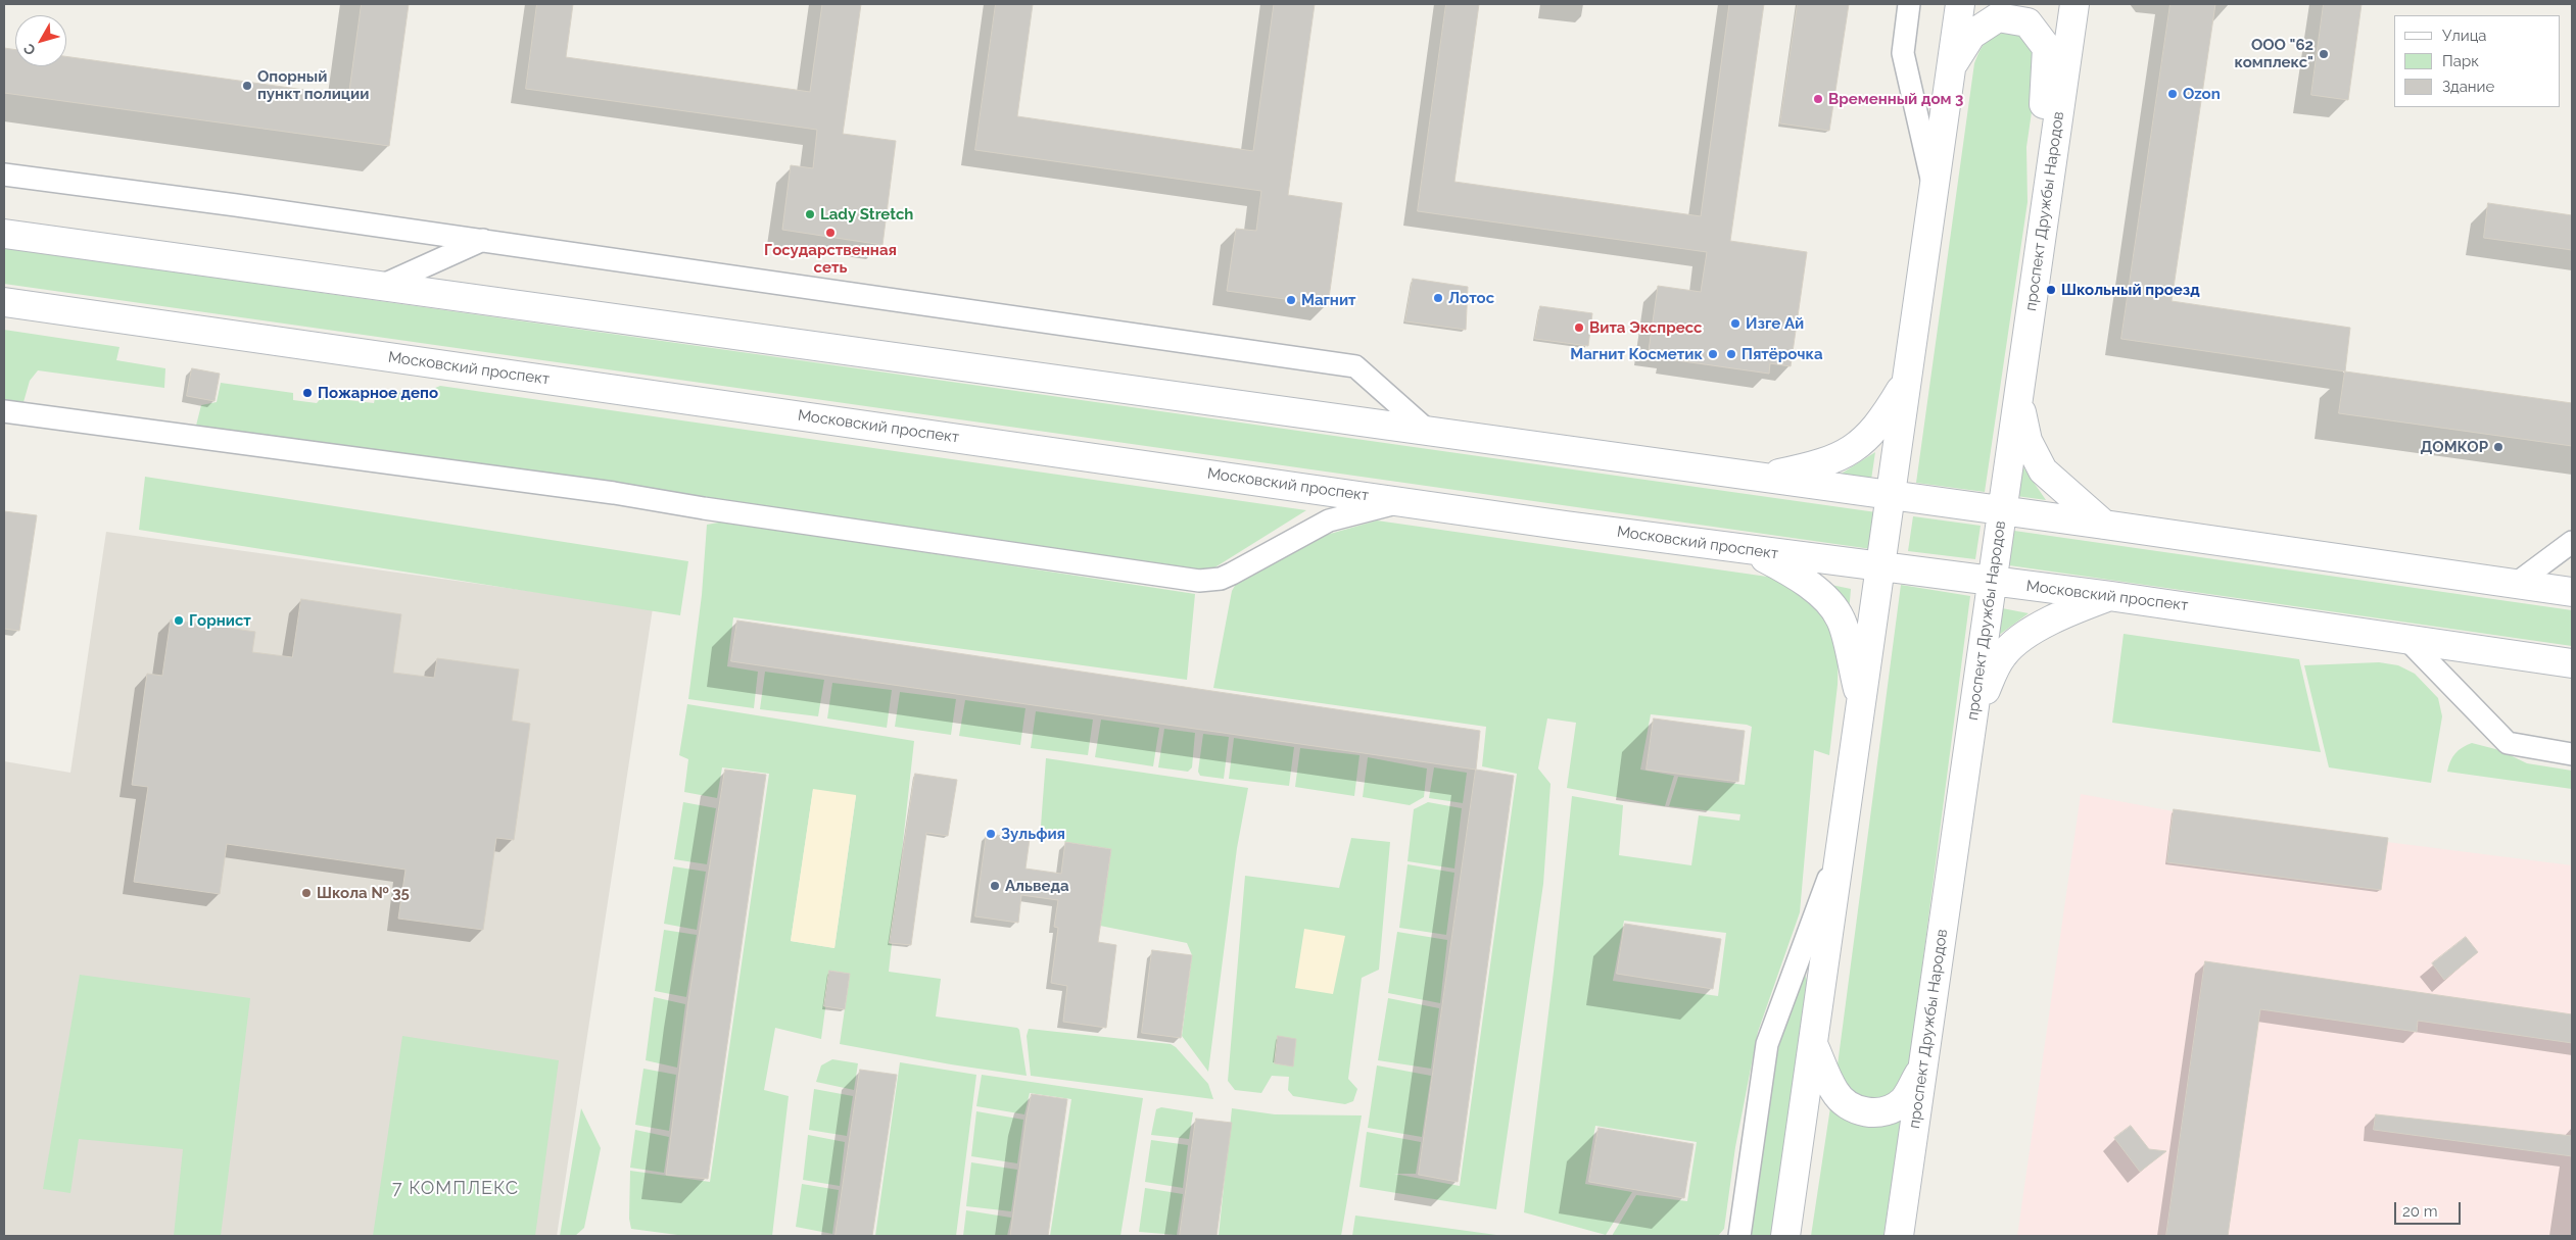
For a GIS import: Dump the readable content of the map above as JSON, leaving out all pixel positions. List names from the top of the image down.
{
  "streets": {
    "main road": ["проспект Дружбы Народов", "Московский проспект"]
  },
  "crossings": [
    ["проспект Дружбы Народов", "Московский проспект"]
  ],
  "districts": ["7 КОМПЛЕКС"],
  "places": [
    "ООО \"62 комплекс\"",
    "Опорный пункт полиции",
    "Ozon",
    "Временный дом 3",
    "Lady Stretch",
    "Государственная сеть",
    "Школьный проезд",
    "Лотос",
    "Магнит",
    "Изге Ай",
    "Вита Экспресс",
    "Магнит Косметик",
    "Пятёрочка",
    "Пожарное депо",
    "ДОМКОР",
    "Горнист",
    "Зульфия",
    "Альведа",
    "Школа № 35"
  ],
  "legend": ["Улица", "Парк", "Здание"],
  "scale_bar": "20 m",
  "north": "bottom left"
}
